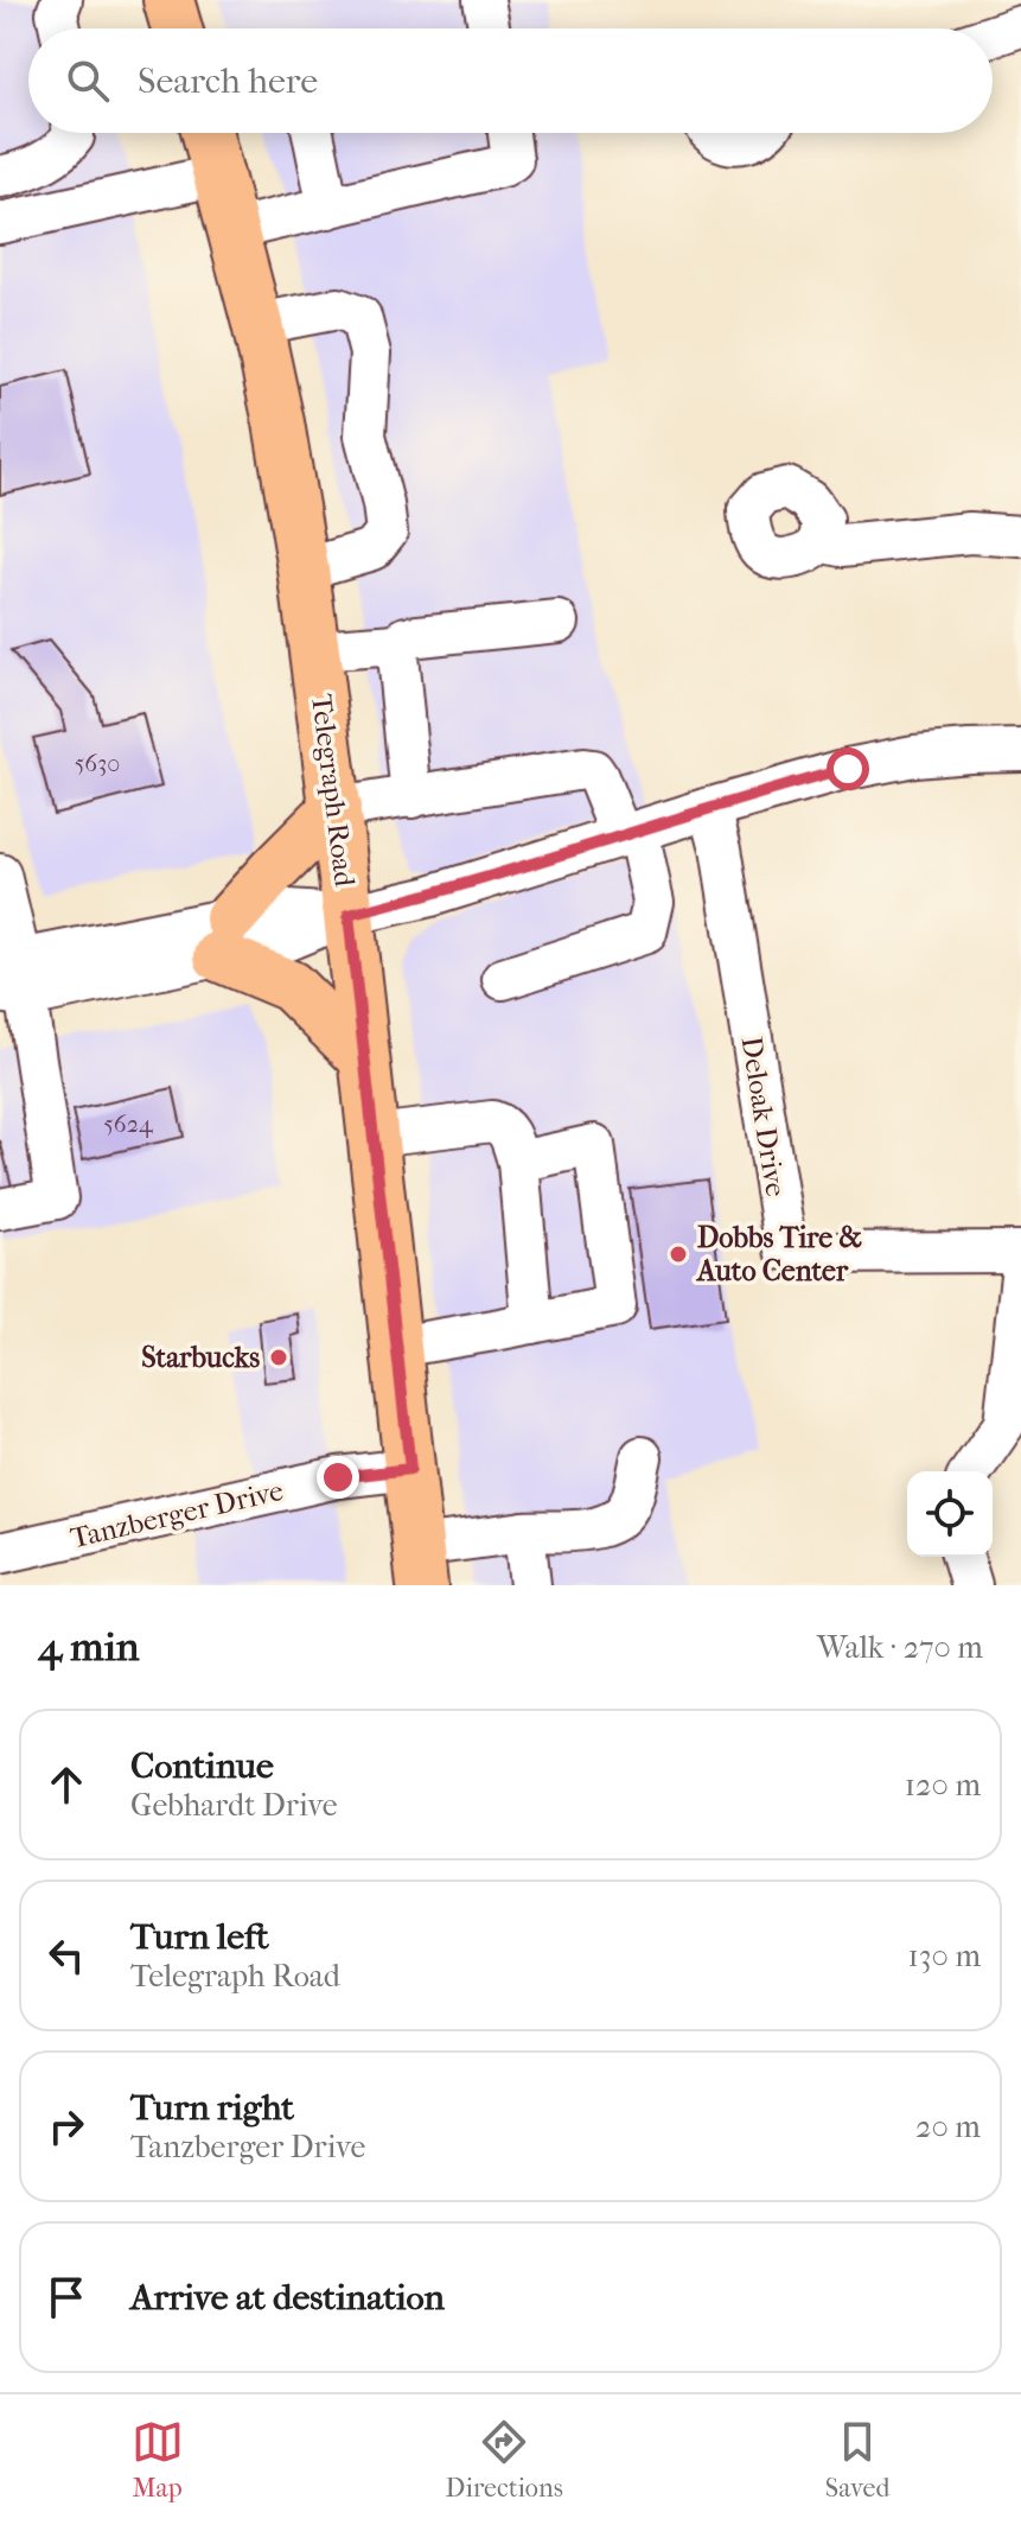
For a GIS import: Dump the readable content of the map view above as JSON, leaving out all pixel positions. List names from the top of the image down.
{
  "streets": {
    "main road": ["Telegraph Road"],
    "street": ["Deloak Drive", "Tanzberger Drive"]
  },
  "crossings": [
    ["Telegraph Road", "Tanzberger Drive"]
  ],
  "places": ["Dobbs Tire & Auto Center", "Starbucks"],
  "house_numbers": ["5630", "5624"],
  "page": {
    "search": "Search here",
    "heading": ["4 min", "Walk · 270 m"],
    "list": [
      ["Continue", "Gebhardt Drive", "120 m"],
      ["Turn left", "Telegraph Road", "130 m"],
      ["Turn right", "Tanzberger Drive", "20 m"],
      "Arrive at destination"
    ],
    "nav": ["Map", "Directions", "Saved"]
  }
}
